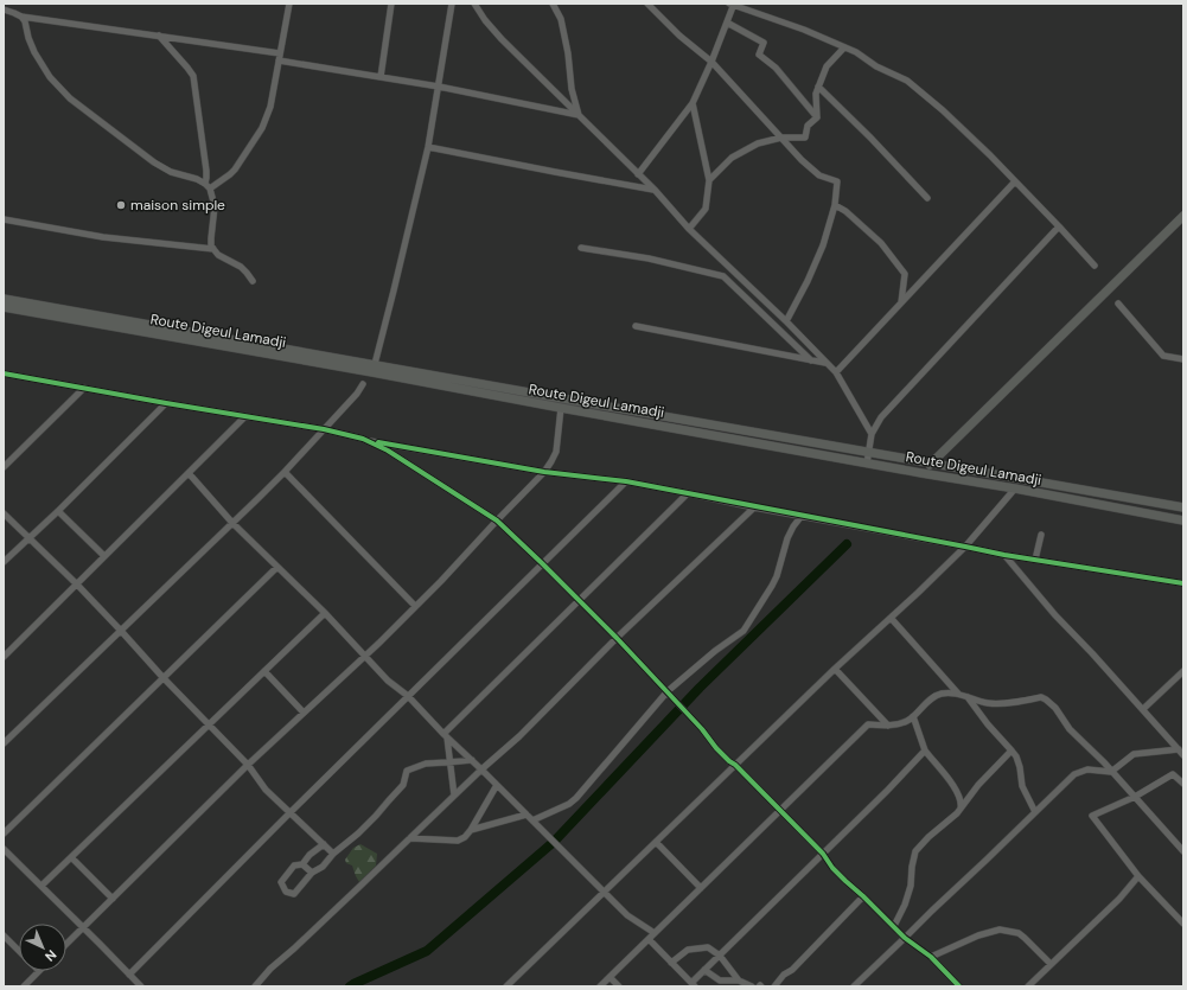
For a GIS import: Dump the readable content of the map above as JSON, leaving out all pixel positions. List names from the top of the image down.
{
  "streets": {
    "main road": ["Route Digeul Lamadji"]
  },
  "places": ["maison simple"],
  "north": "bottom right"
}
